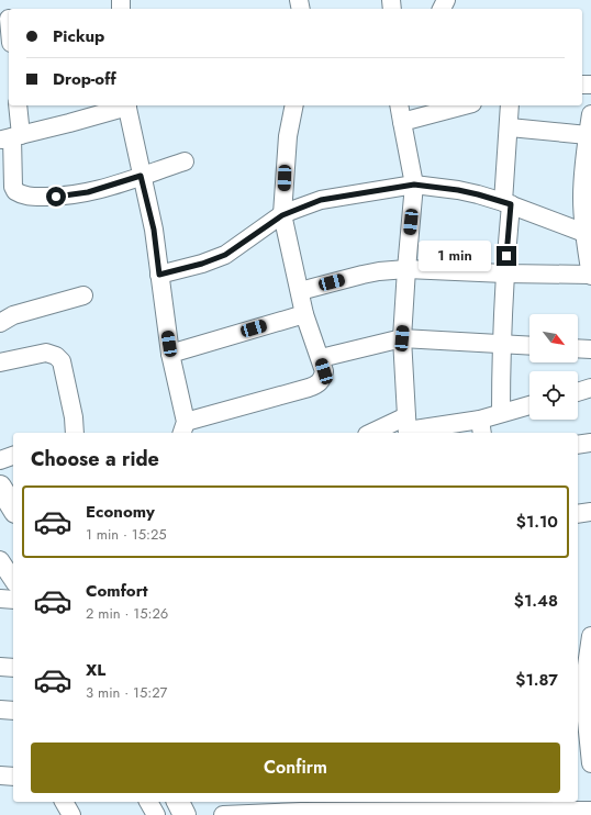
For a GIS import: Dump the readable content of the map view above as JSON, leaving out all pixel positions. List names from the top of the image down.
{
  "north": "bottom right",
  "page": {
    "banner": ["Pickup", "Drop-off"],
    "bubble": "1 min",
    "heading": "Choose a ride",
    "list": [
      {
        "name": "Economy",
        "note": "1 min · 15:25",
        "value": "$1.10"
      },
      {
        "name": "Comfort",
        "note": "2 min · 15:26",
        "value": "$1.48"
      },
      {
        "name": "XL",
        "note": "3 min · 15:27",
        "value": "$1.87"
      }
    ],
    "buttons": "Confirm"
  }
}
